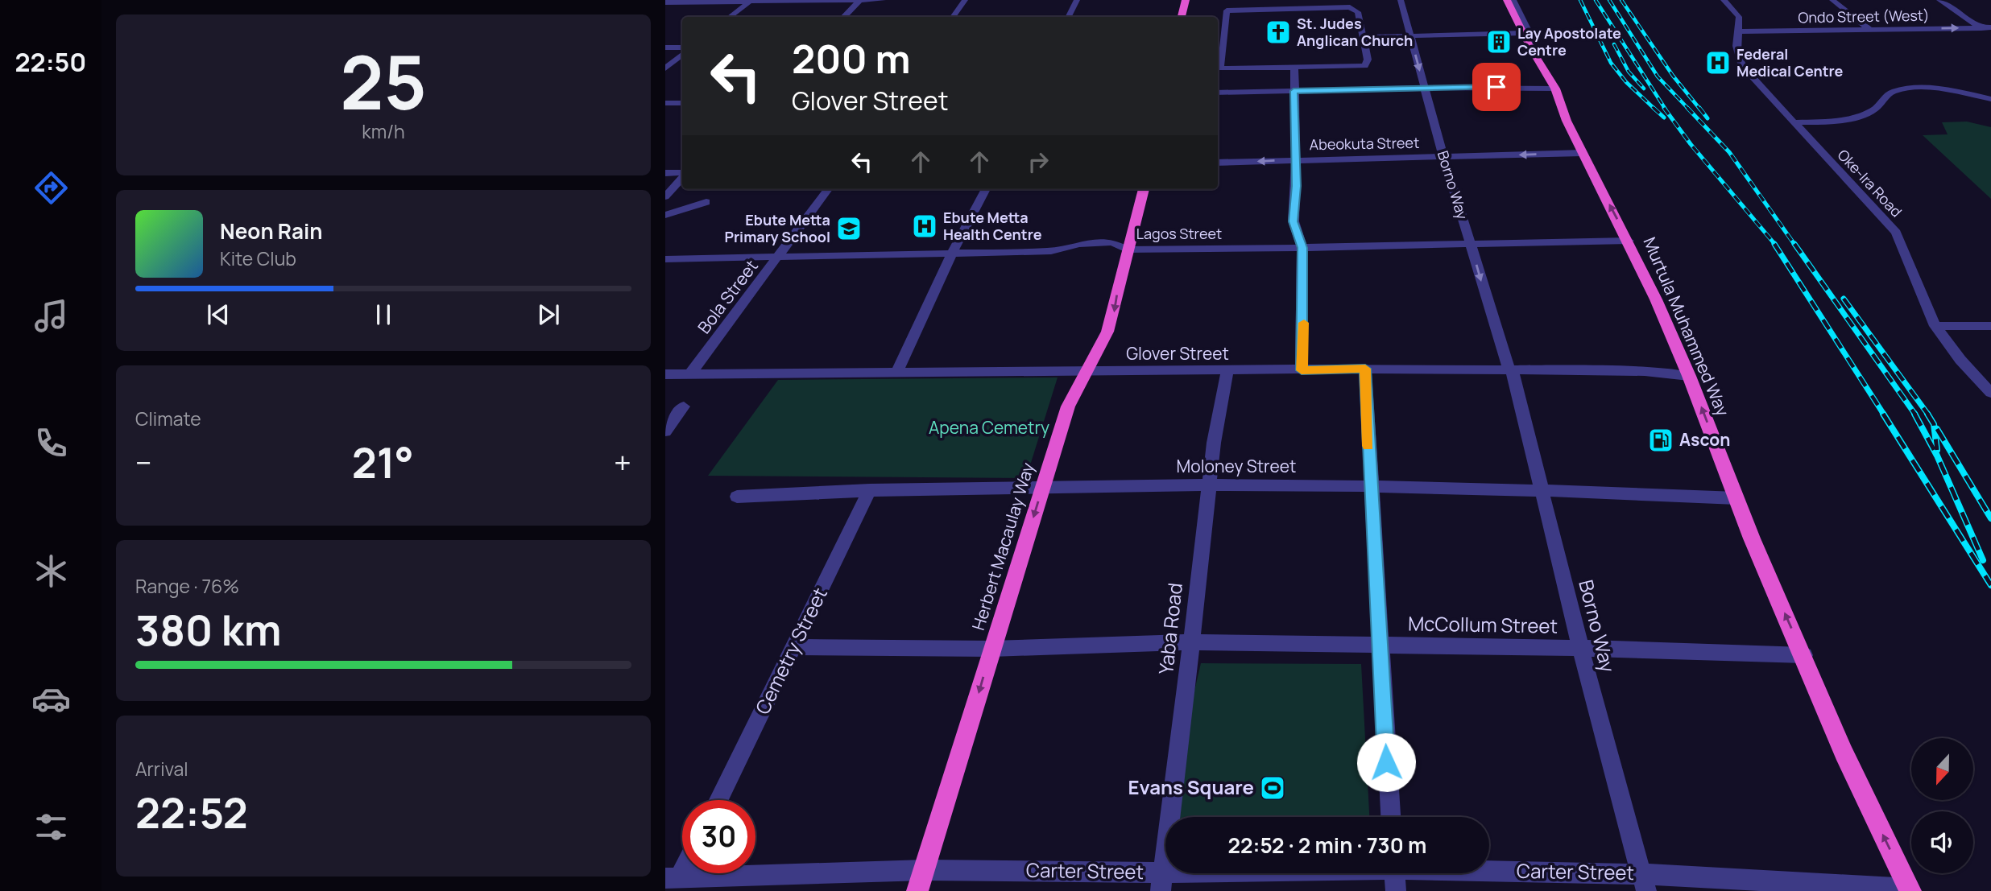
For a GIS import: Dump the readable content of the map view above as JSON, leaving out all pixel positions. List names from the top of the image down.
{
  "streets": {
    "highway": ["Murtula Muhammed Way", "Herbert Macaulay Way"],
    "street": [
      "Ondo Street (West)",
      "Abeokuta Street",
      "Oke-Ira Road",
      "Borno Way",
      "Lagos Street",
      "Bola Street",
      "Glover Street",
      "Moloney Street",
      "McCollum Street",
      "Yaba Road",
      "Cemetry Street",
      "Carter Street"
    ]
  },
  "crossings": [
    ["Ondo Street (West)", "Oke-Ira Road"],
    ["Abeokuta Street", "Borno Way"],
    ["Abeokuta Street", "Murtula Muhammed Way"],
    ["Borno Way", "Lagos Street"],
    ["Borno Way", "Glover Street"],
    ["Borno Way", "Moloney Street"],
    ["Borno Way", "McCollum Street"],
    ["Borno Way", "Carter Street"],
    ["Lagos Street", "Bola Street"],
    ["Lagos Street", "Murtula Muhammed Way"],
    ["Lagos Street", "Herbert Macaulay Way"],
    ["Bola Street", "Glover Street"],
    ["Murtula Muhammed Way", "Glover Street"],
    ["Murtula Muhammed Way", "Moloney Street"],
    ["Murtula Muhammed Way", "McCollum Street"],
    ["Murtula Muhammed Way", "Carter Street"],
    ["Glover Street", "Herbert Macaulay Way"],
    ["Glover Street", "Yaba Road"],
    ["Moloney Street", "Herbert Macaulay Way"],
    ["Moloney Street", "Yaba Road"],
    ["Moloney Street", "Cemetry Street"],
    ["Herbert Macaulay Way", "McCollum Street"],
    ["Herbert Macaulay Way", "Carter Street"],
    ["McCollum Street", "Yaba Road"],
    ["McCollum Street", "Cemetry Street"],
    ["Yaba Road", "Carter Street"]
  ],
  "one_way": ["Murtula Muhammed Way", "Herbert Macaulay Way"],
  "parks": ["Apena Cemetry"],
  "places": {
    "church": ["St. Judes Anglican Church"],
    "building": ["Lay Apostolate Centre"],
    "hospital": ["Federal Medical Centre", "Ebute Metta Health Centre"],
    "school or university": ["Ebute Metta Primary School"],
    "fuel station": ["Ascon"],
    "sports": ["Evans Square"]
  },
  "north": "bottom",
  "page": {
    "tabs": "22:50",
    "tile": [
      ["25", "km/h"],
      "Climate",
      ["Range · 76%", "380 km"],
      ["Arrival", "22:52"]
    ],
    "turn": ["200 m", "Glover Street"],
    "song": ["Neon Rain", "Kite Club"],
    "heat": ["−", "21°", "+"],
    "limit": "30",
    "trip": "22:52 · 2 min · 730 m"
  }
}
